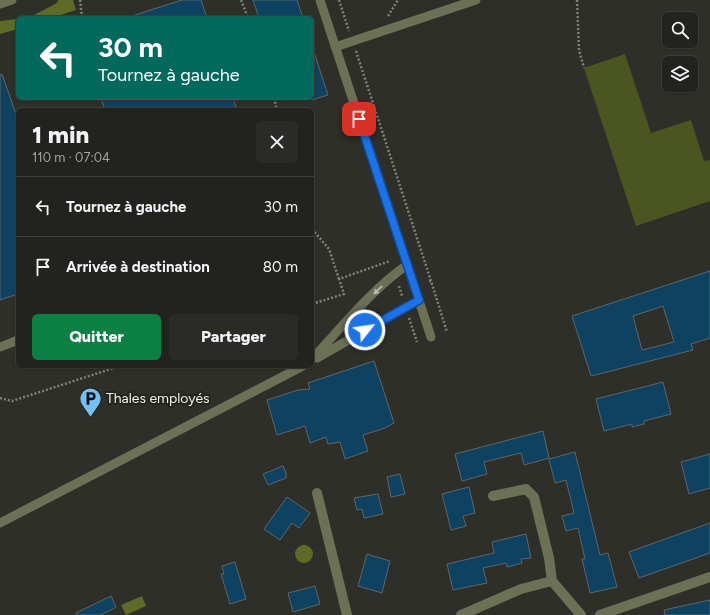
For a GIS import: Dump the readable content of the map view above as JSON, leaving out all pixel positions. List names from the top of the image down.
{
  "places": {
    "parking": ["Thales employés"]
  },
  "page": {
    "turn": ["30 m", "Tournez à gauche"],
    "heading": ["1 min", "110 m · 07:04"],
    "list": [
      {
        "name": "Tournez à gauche",
        "value": "30 m"
      },
      {
        "name": "Arrivée à destination",
        "value": "80 m"
      }
    ],
    "buttons": ["Quitter", "Partager"]
  }
}
